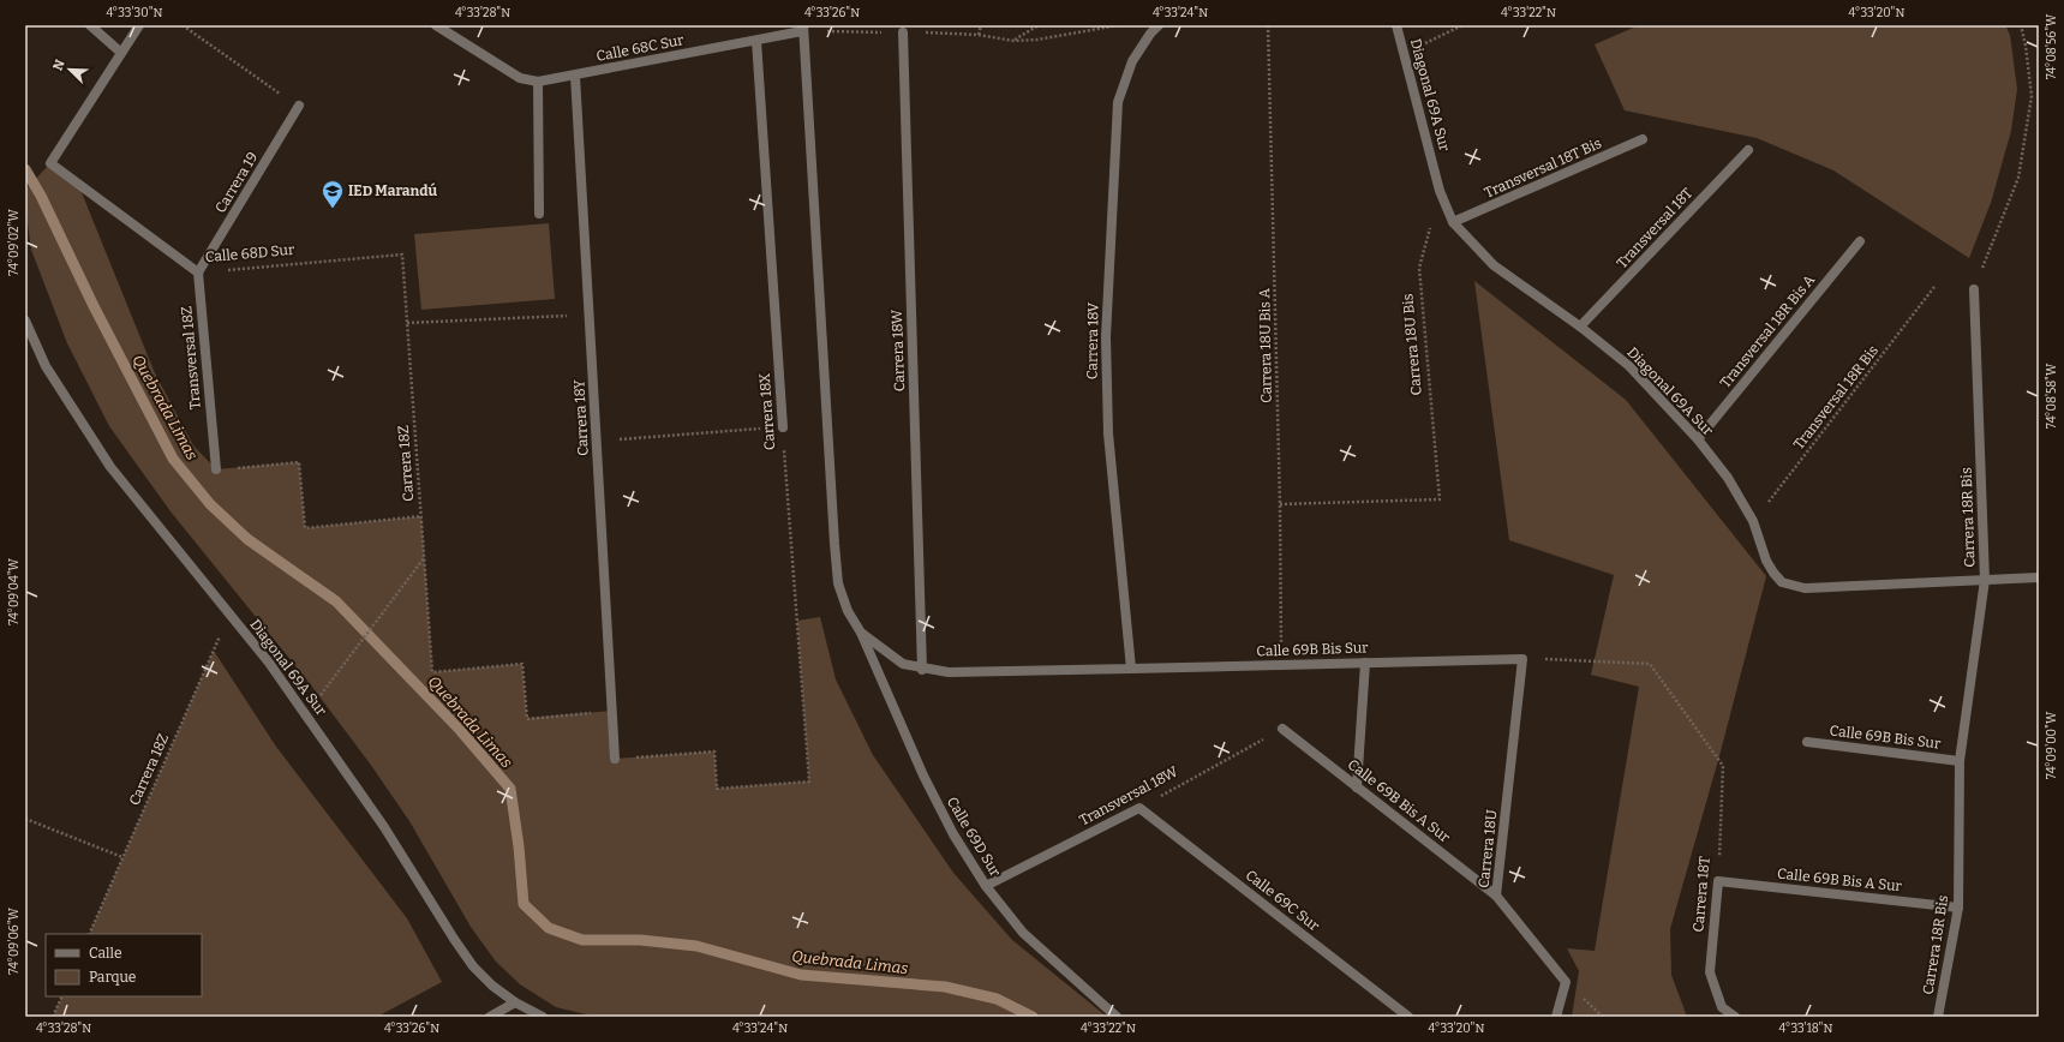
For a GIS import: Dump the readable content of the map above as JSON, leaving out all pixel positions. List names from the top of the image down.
{
  "streets": {
    "street": [
      "Calle 68C Sur",
      "Diagonal 69A Sur",
      "Transversal 18T Bis",
      "Carrera 19",
      "Transversal 18T",
      "Calle 68D Sur",
      "Transversal 18R Bis A",
      "Carrera 18V",
      "Carrera 18W",
      "Transversal 18Z",
      "Carrera 18X",
      "Carrera 18Y",
      "Carrera 18R Bis",
      "Calle 69B Bis Sur",
      "Transversal 18W",
      "Calle 69B Bis A Sur",
      "Calle 69D Sur",
      "Carrera 18U",
      "Carrera 18T",
      "Calle 69C Sur"
    ],
    "path": [
      "Carrera 18U Bis",
      "Carrera 18U Bis A",
      "Transversal 18R Bis",
      "Carrera 18Z"
    ]
  },
  "crossings": [
    ["Calle 68C Sur", "Carrera 18X"],
    ["Calle 68C Sur", "Carrera 18Y"],
    ["Diagonal 69A Sur", "Transversal 18T Bis"],
    ["Diagonal 69A Sur", "Transversal 18T"],
    ["Diagonal 69A Sur", "Transversal 18R Bis A"],
    ["Diagonal 69A Sur", "Carrera 18U Bis"],
    ["Diagonal 69A Sur", "Transversal 18R Bis"],
    ["Diagonal 69A Sur", "Carrera 18Z"],
    ["Diagonal 69A Sur", "Carrera 18R Bis"],
    ["Carrera 19", "Calle 68D Sur"],
    ["Carrera 19", "Transversal 18Z"],
    ["Calle 68D Sur", "Transversal 18Z"],
    ["Calle 68D Sur", "Carrera 18Z"],
    ["Carrera 18V", "Calle 69B Bis Sur"],
    ["Carrera 18U Bis", "Carrera 18U Bis A"],
    ["Carrera 18U Bis A", "Calle 69B Bis Sur"],
    ["Carrera 18W", "Calle 69B Bis Sur"],
    ["Carrera 18X", "Carrera 18Y"],
    ["Carrera 18Y", "Carrera 18Z"],
    ["Carrera 18R Bis", "Calle 69B Bis Sur"],
    ["Carrera 18R Bis", "Calle 69B Bis A Sur"],
    ["Calle 69B Bis Sur", "Calle 69D Sur"],
    ["Calle 69B Bis Sur", "Carrera 18U"],
    ["Calle 69B Bis Sur", "Carrera 18T"],
    ["Transversal 18W", "Calle 69B Bis A Sur"],
    ["Transversal 18W", "Calle 69D Sur"],
    ["Transversal 18W", "Calle 69C Sur"],
    ["Calle 69B Bis A Sur", "Carrera 18U"],
    ["Calle 69B Bis A Sur", "Carrera 18T"],
    ["Carrera 18U", "Carrera 18T"]
  ],
  "water": ["Quebrada Limas"],
  "places": {
    "school or university": ["IED Marandú"]
  },
  "legend": ["Calle", "Parque"],
  "north": "top left",
  "coordinates": [
    "4°33'30\"N",
    "4°33'28\"N",
    "4°33'26\"N",
    "4°33'24\"N",
    "4°33'22\"N",
    "4°33'20\"N",
    "74°08'56\"W",
    "74°09'02\"W",
    "74°08'58\"W",
    "74°09'04\"W",
    "74°09'00\"W",
    "74°09'06\"W",
    "4°33'18\"N"
  ]
}
